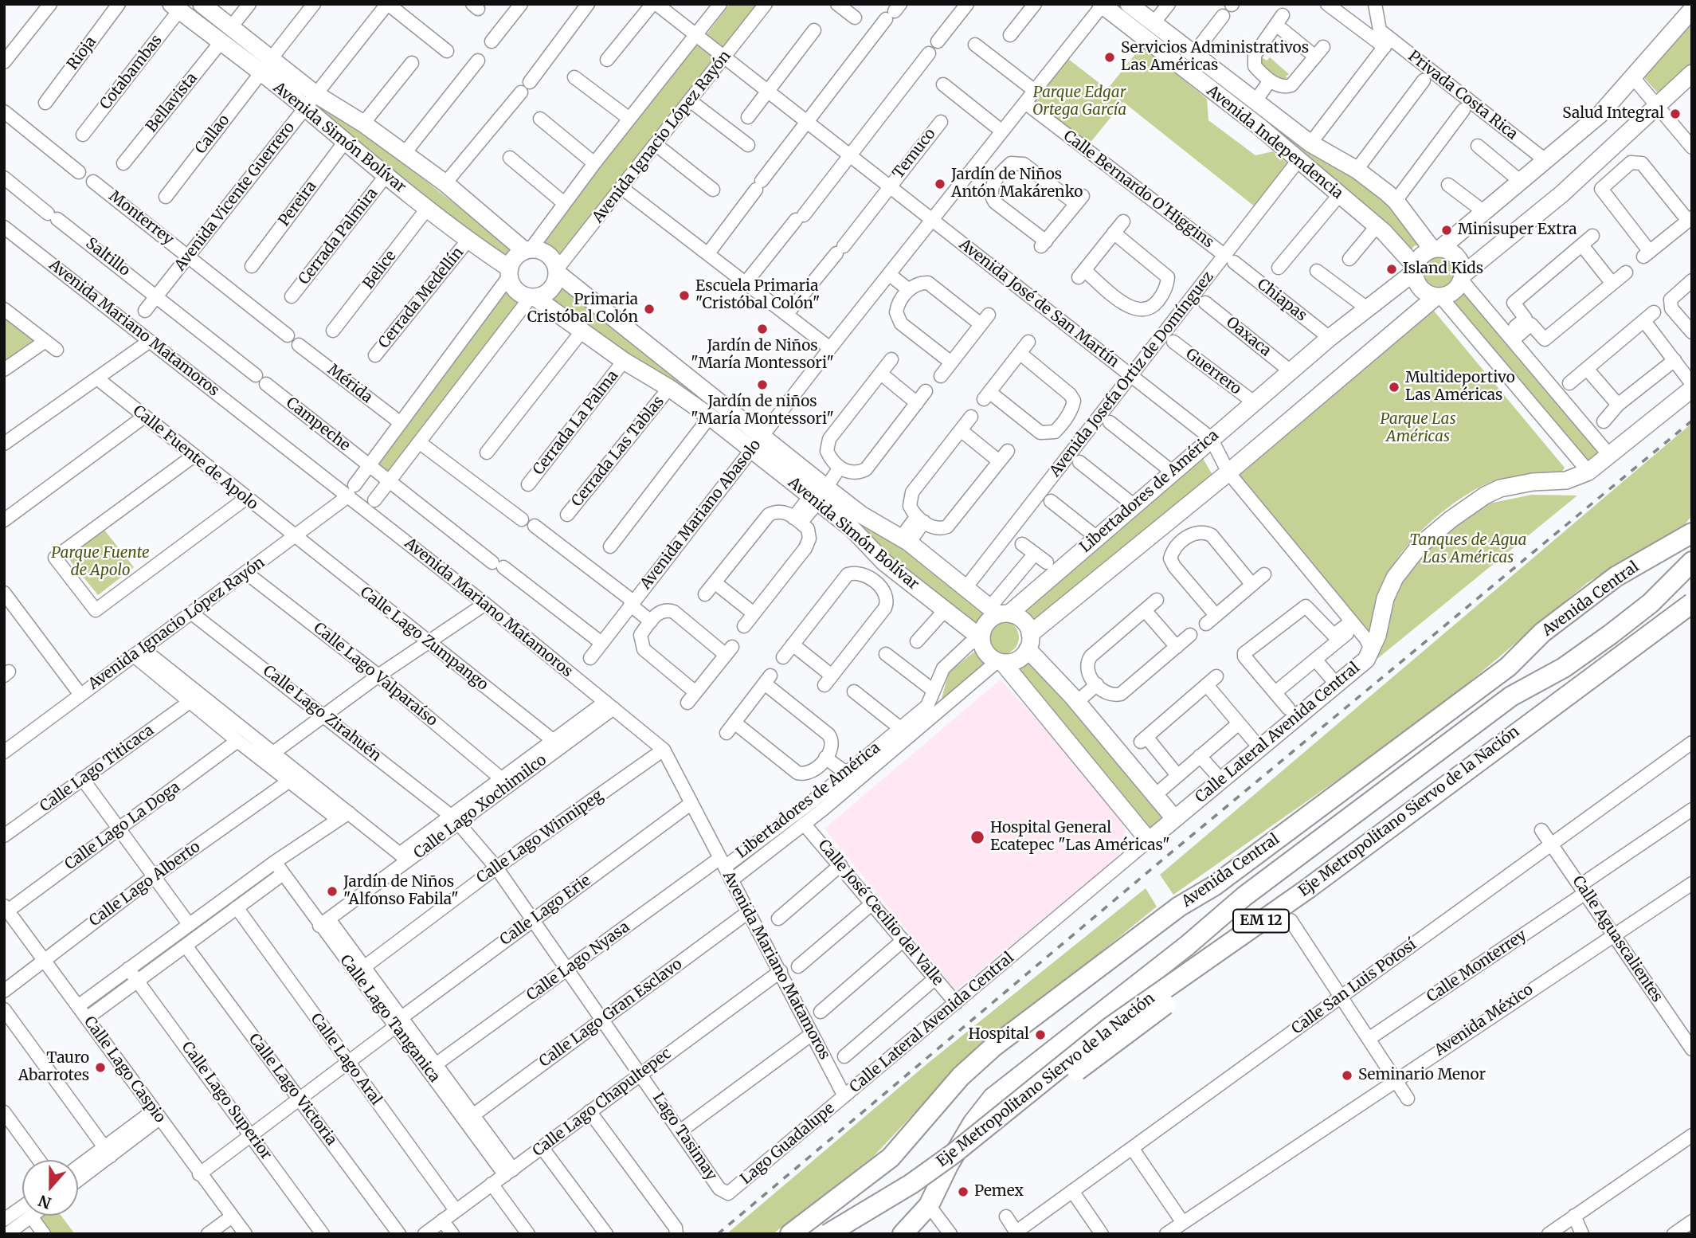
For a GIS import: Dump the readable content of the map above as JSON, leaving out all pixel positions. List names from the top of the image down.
{
  "streets": {
    "highway": ["Avenida Central", "Eje Metropolitano Siervo de la Nación", "EM 12"],
    "main road": [
      "Avenida Simón Bolívar",
      "Avenida Independencia",
      "Libertadores de América",
      "Calle Lateral Avenida Central"
    ],
    "street": [
      "Rioja",
      "Cotabambas",
      "Privada Costa Rica",
      "Bellavista",
      "Callao",
      "Avenida Ignacio López Rayón",
      "Temuco",
      "Calle Bernardo O'Higgins",
      "Avenida Vicente Guerrero",
      "Pereira",
      "Monterrey",
      "Cerrada Palmira",
      "Saltillo",
      "Belice",
      "Cerrada Medellín",
      "Chiapas",
      "Avenida José de San Martín",
      "Avenida Mariano Matamoros",
      "Oaxaca",
      "Guerrero",
      "Avenida Josefa Ortiz de Domínguez",
      "Mérida",
      "Cerrada La Palma",
      "Campeche",
      "Cerrada Las Tablas",
      "Calle Fuente de Apolo",
      "Avenida Mariano Abasolo",
      "Calle Lago Zumpango",
      "Calle Lago Valparaíso",
      "Calle Lago Zirahuén",
      "Calle Lago Titicaca",
      "Calle Lago Xochimilco",
      "Calle Lago La Doga",
      "Calle Lago Winnipeg",
      "Calle Lago Alberto",
      "Calle Lago Erie",
      "Calle José Cecilio del Valle",
      "Calle Aguascalientes",
      "Calle Lago Nyasa",
      "Calle Monterrey",
      "Calle San Luis Potosí",
      "Calle Lago Gran Esclavo",
      "Calle Lago Tanganica",
      "Avenida México",
      "Calle Lago Aral",
      "Calle Lago Caspio",
      "Calle Lago Victoria",
      "Calle Lago Superior",
      "Calle Lago Chapultepec",
      "Lago Tasimay",
      "Lago Guadalupe"
    ]
  },
  "crossings": [
    ["Cotabambas", "Avenida Simón Bolívar"],
    ["Bellavista", "Avenida Simón Bolívar"],
    ["Callao", "Avenida Simón Bolívar"],
    ["Avenida Ignacio López Rayón", "Avenida Simón Bolívar"],
    ["Avenida Ignacio López Rayón", "Avenida José de San Martín"],
    ["Avenida Ignacio López Rayón", "Avenida Mariano Matamoros"],
    ["Avenida Ignacio López Rayón", "Mérida"],
    ["Avenida Ignacio López Rayón", "Campeche"],
    ["Avenida Ignacio López Rayón", "Calle Fuente de Apolo"],
    ["Avenida Ignacio López Rayón", "Calle Lago Zumpango"],
    ["Avenida Ignacio López Rayón", "Calle Lago Valparaíso"],
    ["Avenida Ignacio López Rayón", "Calle Lago Zirahuén"],
    ["Avenida Simón Bolívar", "Avenida Vicente Guerrero"],
    ["Avenida Simón Bolívar", "Pereira"],
    ["Avenida Simón Bolívar", "Cerrada Palmira"],
    ["Avenida Simón Bolívar", "Belice"],
    ["Avenida Simón Bolívar", "Cerrada Medellín"],
    ["Avenida Simón Bolívar", "Avenida Josefa Ortiz de Domínguez"],
    ["Avenida Simón Bolívar", "Cerrada La Palma"],
    ["Avenida Simón Bolívar", "Cerrada Las Tablas"],
    ["Avenida Simón Bolívar", "Libertadores de América"],
    ["Avenida Simón Bolívar", "Avenida Mariano Abasolo"],
    ["Avenida Independencia", "Avenida Josefa Ortiz de Domínguez"],
    ["Avenida Independencia", "Libertadores de América"],
    ["Avenida Independencia", "Avenida Mariano Abasolo"],
    ["Temuco", "Avenida José de San Martín"],
    ["Calle Bernardo O'Higgins", "Chiapas"],
    ["Calle Bernardo O'Higgins", "Avenida Josefa Ortiz de Domínguez"],
    ["Calle Bernardo O'Higgins", "Avenida Mariano Abasolo"],
    ["Avenida Vicente Guerrero", "Monterrey"],
    ["Avenida Vicente Guerrero", "Saltillo"],
    ["Chiapas", "Avenida Josefa Ortiz de Domínguez"],
    ["Chiapas", "Libertadores de América"],
    ["Avenida José de San Martín", "Avenida Josefa Ortiz de Domínguez"],
    ["Avenida José de San Martín", "Libertadores de América"],
    ["Avenida José de San Martín", "Avenida Mariano Abasolo"],
    ["Avenida José de San Martín", "Calle Lateral Avenida Central"],
    ["Avenida Mariano Matamoros", "Libertadores de América"],
    ["Avenida Mariano Matamoros", "Calle Lateral Avenida Central"],
    ["Avenida Mariano Matamoros", "Calle Lago Xochimilco"],
    ["Avenida Mariano Matamoros", "Calle Lago Winnipeg"],
    ["Avenida Mariano Matamoros", "Calle Lago Erie"],
    ["Avenida Mariano Matamoros", "Calle Lago Nyasa"],
    ["Avenida Mariano Matamoros", "Calle Lago Gran Esclavo"],
    ["Avenida Mariano Matamoros", "Calle Lago Chapultepec"],
    ["Avenida Mariano Matamoros", "Lago Guadalupe"],
    ["Oaxaca", "Libertadores de América"],
    ["Guerrero", "Libertadores de América"],
    ["Campeche", "Avenida Mariano Abasolo"],
    ["Calle Fuente de Apolo", "Calle Lago Zumpango"],
    ["Libertadores de América", "Calle José Cecilio del Valle"],
    ["Libertadores de América", "Calle Lago Nyasa"],
    ["Calle Lago Zumpango", "Calle Lago Xochimilco"],
    ["Calle Lago Valparaíso", "Calle Lago Xochimilco"],
    ["Calle Lago Zirahuén", "Calle Lago Xochimilco"],
    ["Calle Lago Zirahuén", "Calle Lago Winnipeg"],
    ["Calle Lago Zirahuén", "Calle Lago Erie"],
    ["Calle Lago Zirahuén", "Calle Lago Nyasa"],
    ["Calle Lago Zirahuén", "Lago Tasimay"],
    ["Calle Lateral Avenida Central", "Calle José Cecilio del Valle"],
    ["Calle Lateral Avenida Central", "Lago Guadalupe"],
    ["Calle Lago Xochimilco", "Calle Lago Tanganica"],
    ["Calle Lago La Doga", "Calle Lago Caspio"],
    ["Calle Lago Winnipeg", "Calle Lago Tanganica"],
    ["Calle Lago Alberto", "Calle Lago Caspio"],
    ["Calle Lago Erie", "Calle Lago Tanganica"],
    ["Calle Lago Erie", "Calle Lago Aral"],
    ["Calle Lago Erie", "Calle Lago Caspio"],
    ["Calle Lago Erie", "Calle Lago Victoria"],
    ["Calle Lago Erie", "Calle Lago Superior"],
    ["Calle Aguascalientes", "Calle Monterrey"],
    ["Calle Aguascalientes", "Calle San Luis Potosí"],
    ["Calle Aguascalientes", "Avenida México"],
    ["Calle Lago Nyasa", "Calle Lago Tanganica"],
    ["Calle Lago Nyasa", "Lago Tasimay"],
    ["Calle Lago Gran Esclavo", "Calle Lago Tanganica"],
    ["Calle Lago Gran Esclavo", "Lago Tasimay"],
    ["Calle Lago Tanganica", "Calle Lago Chapultepec"],
    ["Calle Lago Aral", "Calle Lago Chapultepec"],
    ["Calle Lago Chapultepec", "Lago Tasimay"],
    ["Lago Tasimay", "Lago Guadalupe"]
  ],
  "parks": [
    "Parque Edgar Ortega García",
    "Parque Las Américas",
    "Tanques de Agua Las Américas",
    "Parque Fuente de Apolo"
  ],
  "places": [
    "Servicios Administrativos Las Américas",
    "Salud Integral",
    "Jardín de Niños Antón Makárenko",
    "Minisuper Extra",
    "Island Kids",
    "Escuela Primaria \"Cristóbal Colón\"",
    "Primaria Cristóbal Colón",
    "Jardín de Niños \"María Montessori\"",
    "Jardín de niños \"María Montessori\"",
    "Multideportivo Las Américas",
    "Hospital General Ecatepec \"Las Américas\"",
    "Jardín de Niños \"Alfonso Fabila\"",
    "Hospital",
    "Tauro Abarrotes",
    "Seminario Menor",
    "Pemex"
  ],
  "north": "bottom"
}
